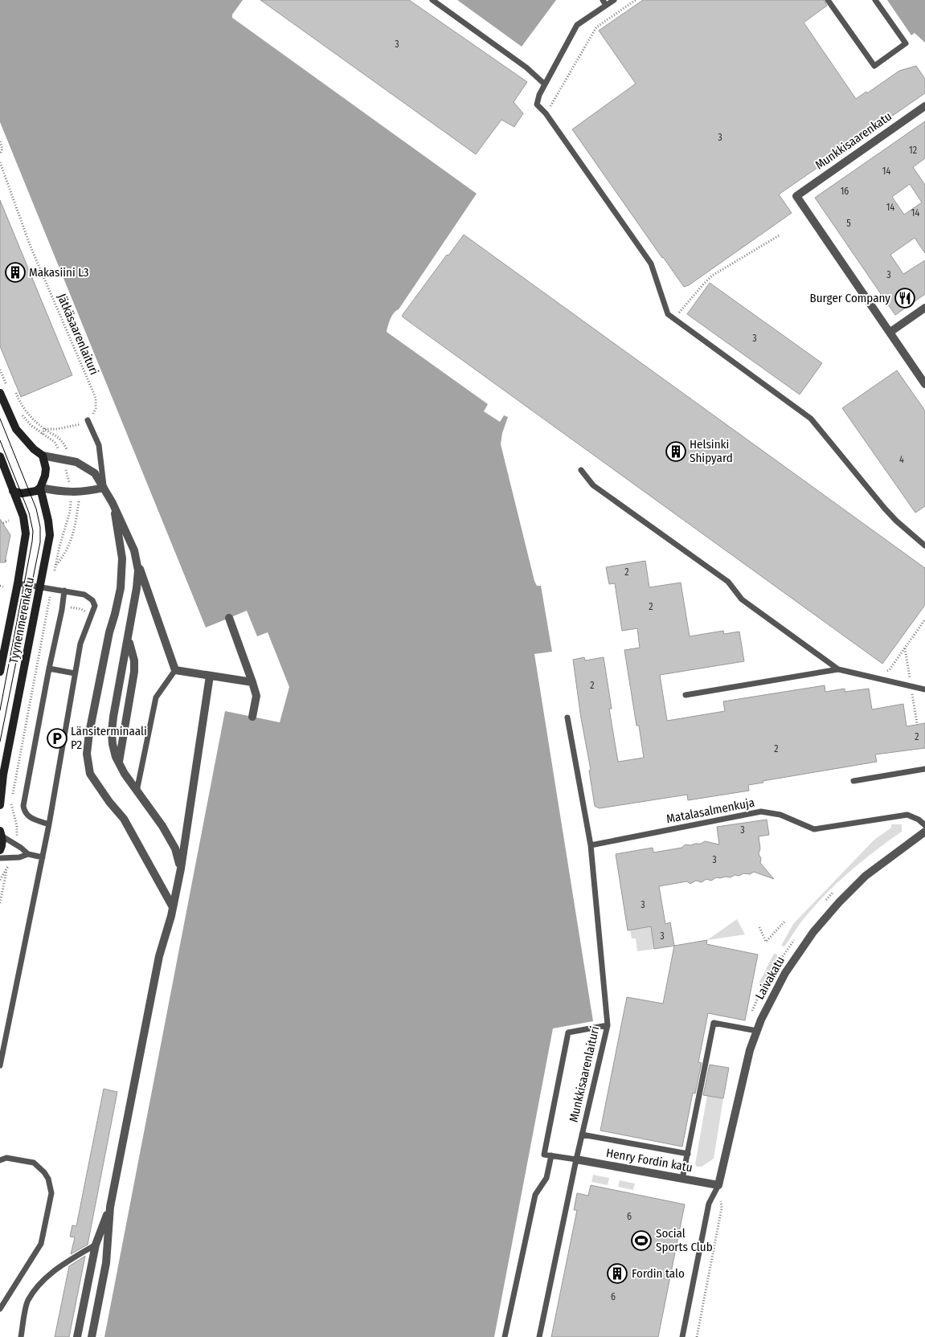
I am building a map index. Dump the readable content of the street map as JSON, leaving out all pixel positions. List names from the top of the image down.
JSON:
{
  "streets": {
    "main road": ["Tyynenmerenkatu"],
    "street": ["Munkkisaarenkatu", "Laivakatu", "Henry Fordin katu"],
    "lane": ["Matalasalmenkuja", "Munkkisaarenlaituri"],
    "path": ["Jätkäsaarenlaituri"]
  },
  "crossings": [
    ["Matalasalmenkuja", "Munkkisaarenlaituri"],
    ["Laivakatu", "Henry Fordin katu"],
    ["Munkkisaarenlaituri", "Henry Fordin katu"]
  ],
  "places": {
    "building": ["Makasiini L3", "Helsinki Shipyard", "Fordin talo"],
    "restaurant": ["Burger Company"],
    "parking": ["Länsiterminaali P2"],
    "sports": ["Social Sports Club"]
  },
  "house_numbers": [
    "3",
    "3",
    "12",
    "14",
    "16",
    "14",
    "14",
    "5",
    "3",
    "3",
    "4",
    "2",
    "2",
    "2",
    "2",
    "2",
    "3",
    "3",
    "3",
    "3",
    "6",
    "6"
  ]
}
